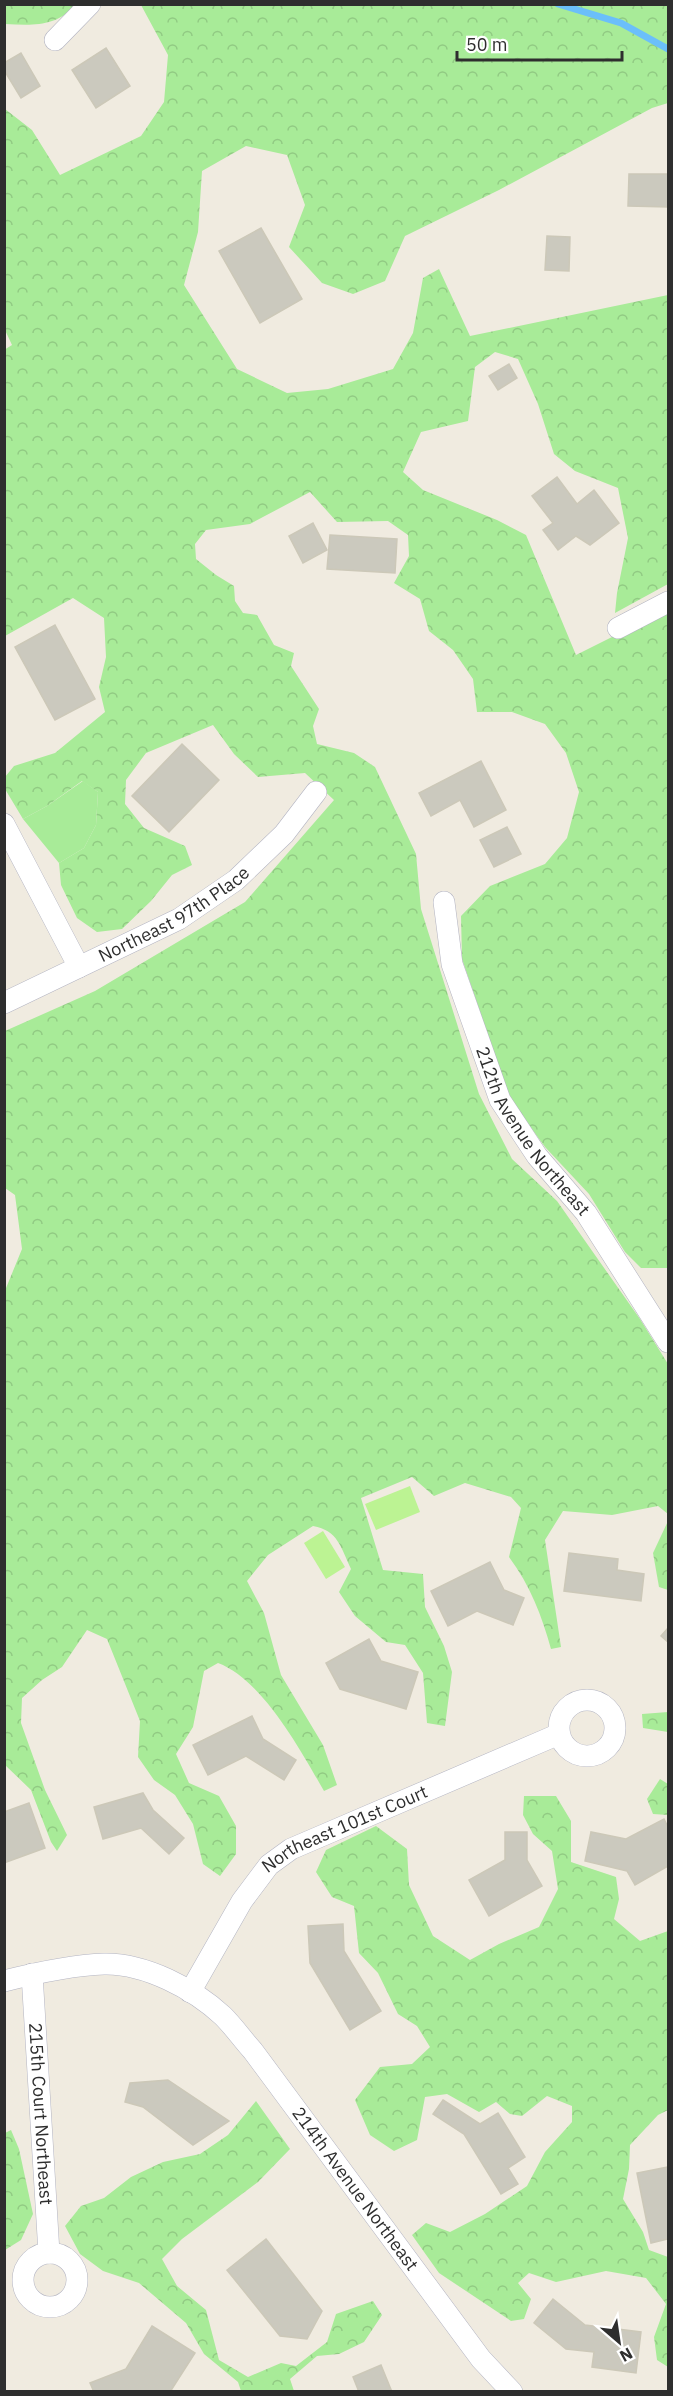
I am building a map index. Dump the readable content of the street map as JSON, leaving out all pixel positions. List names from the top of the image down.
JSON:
{
  "streets": {
    "street": [
      "Northeast 97th Place",
      "212th Avenue Northeast",
      "Northeast 101st Court",
      "215th Court Northeast",
      "214th Avenue Northeast"
    ]
  },
  "crossings": [
    ["Northeast 101st Court", "214th Avenue Northeast"],
    ["215th Court Northeast", "214th Avenue Northeast"]
  ],
  "scale_bar": "50 m",
  "north": "bottom right"
}
